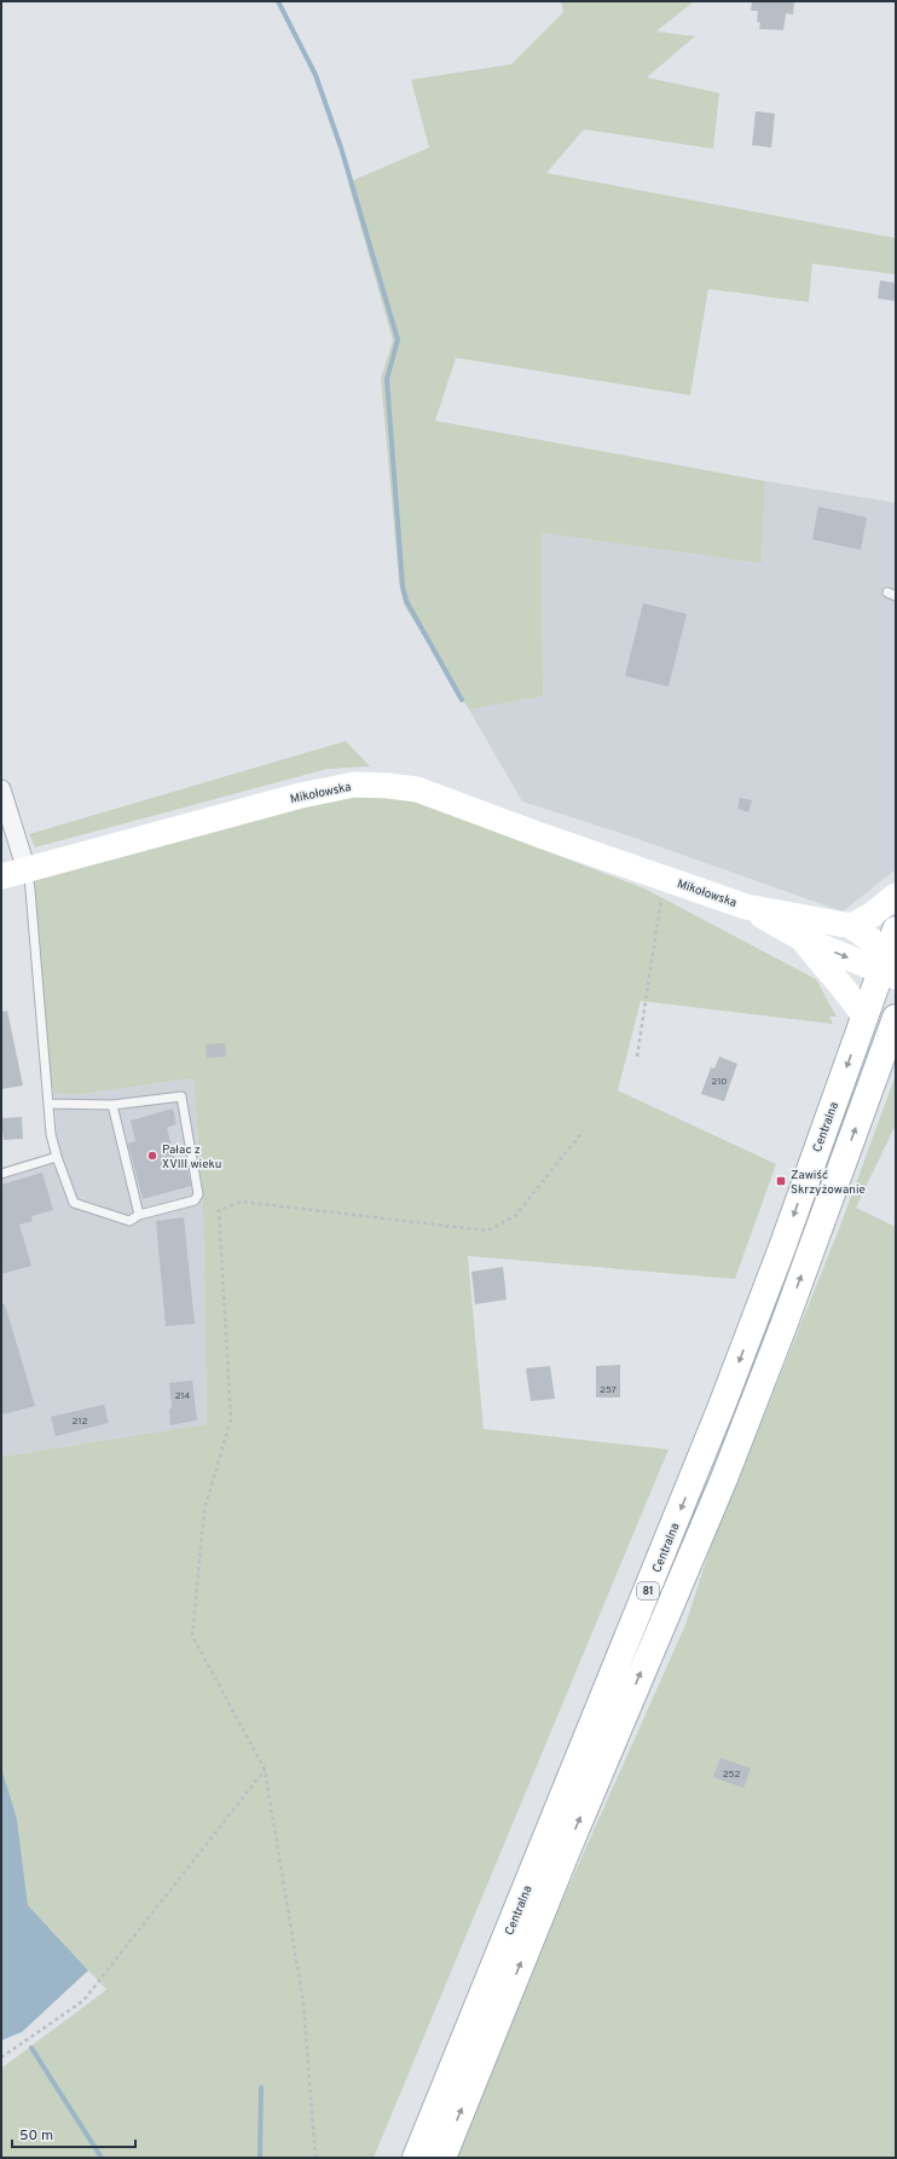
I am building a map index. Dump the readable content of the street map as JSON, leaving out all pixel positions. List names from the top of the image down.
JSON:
{
  "streets": {
    "main road": ["Mikołowska", "Centralna", "81"]
  },
  "crossings": [
    ["Mikołowska", "Centralna"]
  ],
  "places": {
    "other": ["Pałac z XVIII wieku"],
    "transit": ["Zawiść Skrzyżowanie"]
  },
  "house_numbers": [
    "210",
    "257",
    "214",
    "212",
    "252"
  ],
  "scale_bar": "50 m"
}
